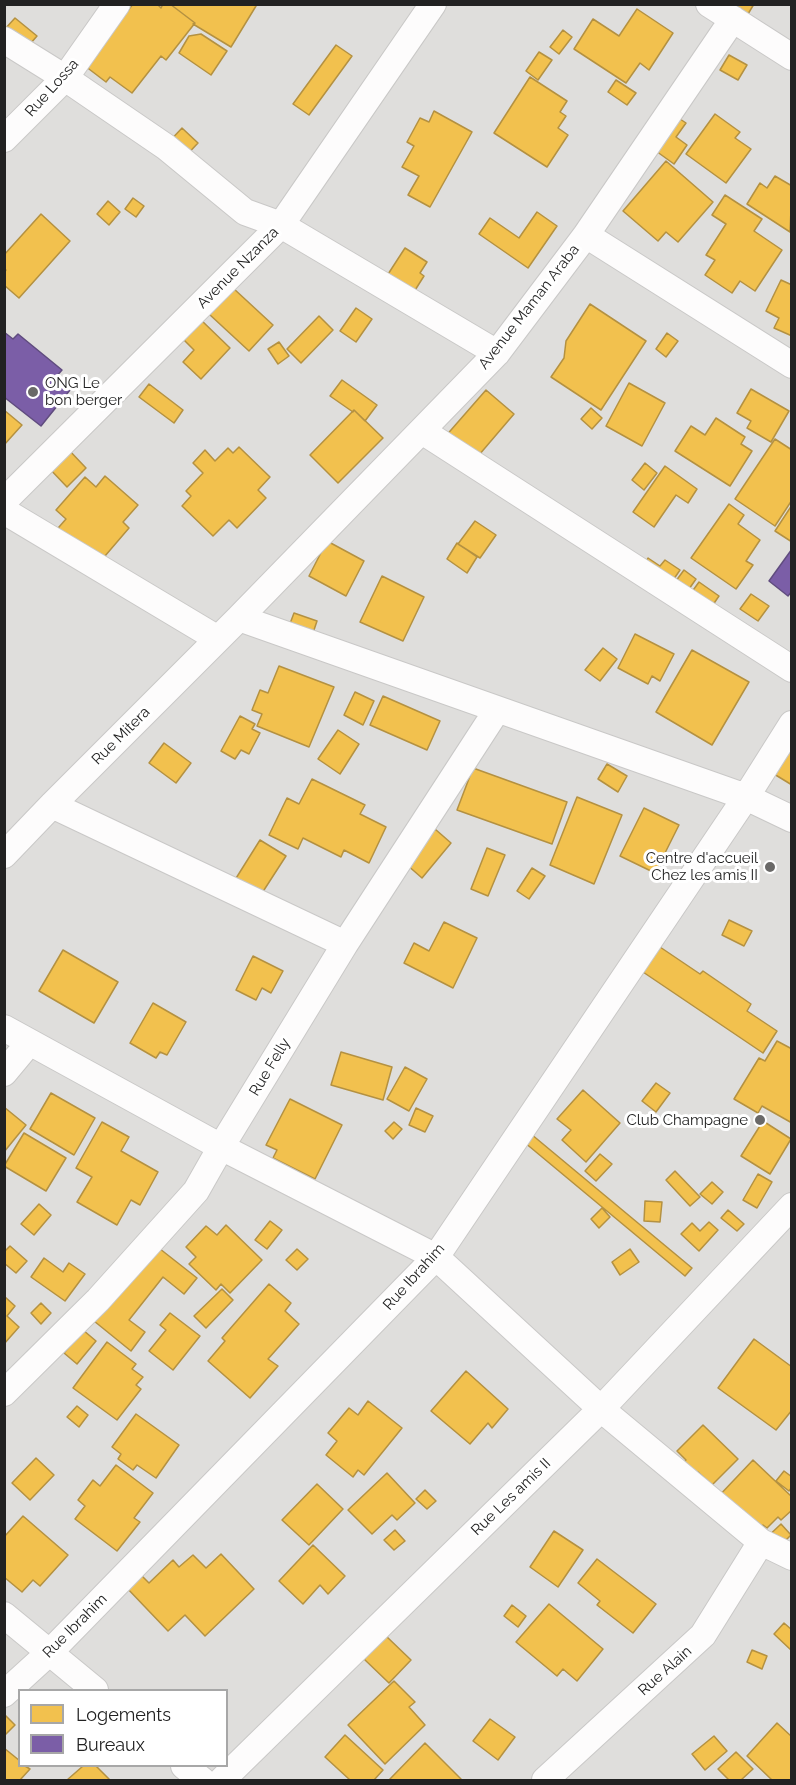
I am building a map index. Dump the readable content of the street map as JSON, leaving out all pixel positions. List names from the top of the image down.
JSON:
{
  "streets": {
    "street": [
      "Rue Lossa",
      "Avenue Nzanza",
      "Avenue Maman Araba",
      "Rue Mitera",
      "Rue Felly",
      "Rue Ibrahim",
      "Rue Les amis II",
      "Rue Alain"
    ]
  },
  "crossings": [
    ["Avenue Maman Araba", "Rue Mitera"]
  ],
  "places": ["ONG Le bon berger", "Centre d'accueil Chez les amis II", "Club Champagne"],
  "legend": ["Logements", "Bureaux"]
}
